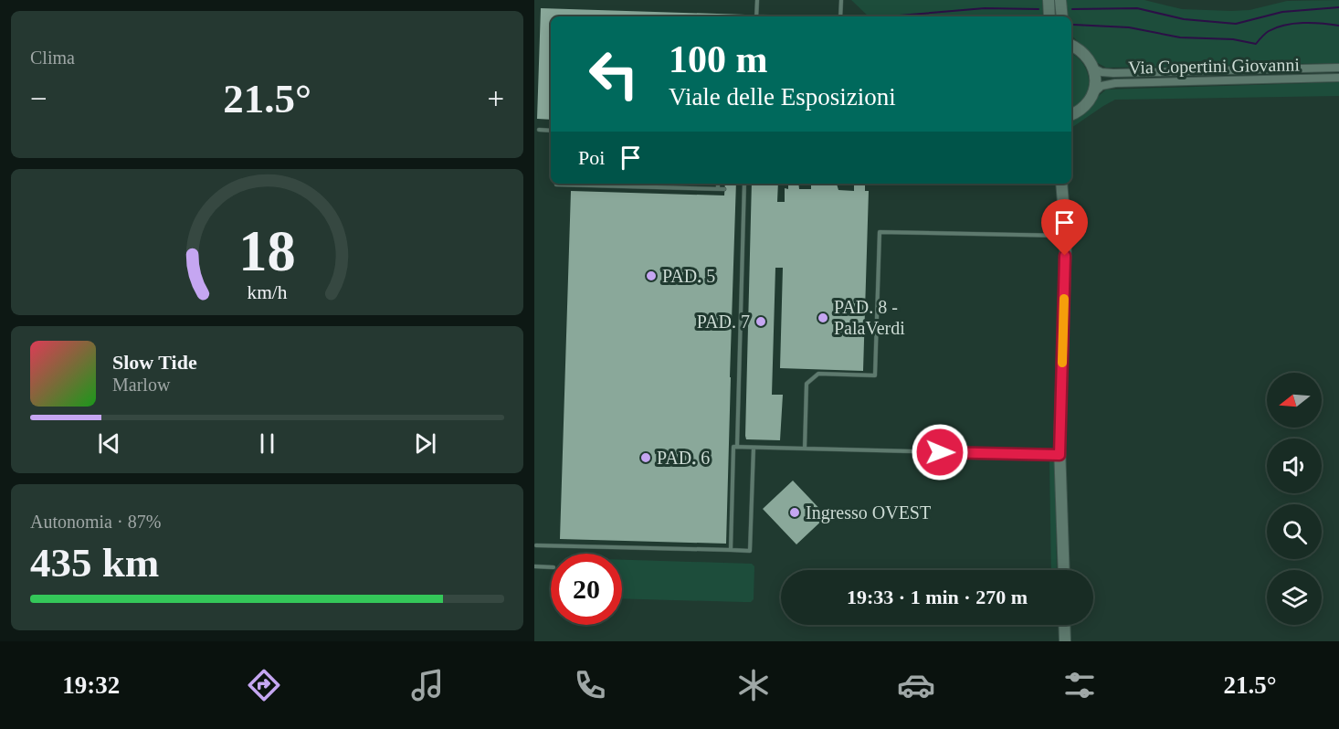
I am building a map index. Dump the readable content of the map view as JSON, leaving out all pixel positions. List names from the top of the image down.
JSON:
{
  "streets": {
    "street": ["Via Copertini Giovanni"]
  },
  "places": [
    "PAD. 5",
    "PAD. 8 - PalaVerdi",
    "PAD. 7",
    "PAD. 6",
    "Ingresso OVEST"
  ],
  "north": "left",
  "page": {
    "tile": [
      "Clima",
      ["Autonomia · 87%", "435 km"]
    ],
    "turn": ["100 m", "Viale delle Esposizioni"],
    "heat": ["−", "21.5°", "+"],
    "then": "Poi",
    "song": ["Slow Tide", "Marlow"],
    "limit": "20",
    "trip": "19:33 · 1 min · 270 m",
    "tabs": ["19:32", "21.5°"],
    "gauge": ["18", "km/h"]
  }
}
